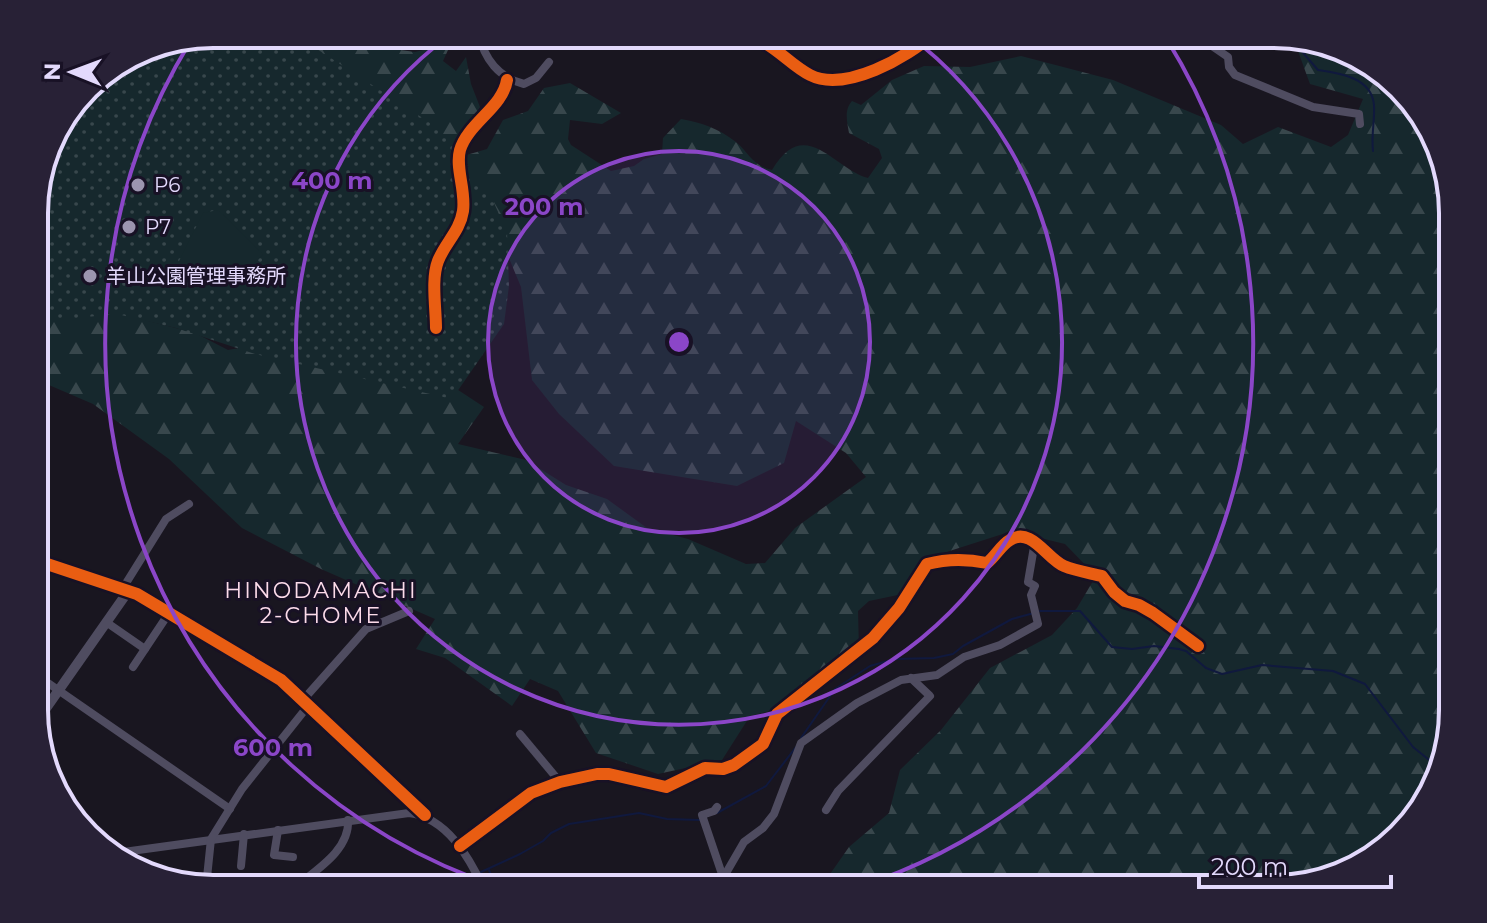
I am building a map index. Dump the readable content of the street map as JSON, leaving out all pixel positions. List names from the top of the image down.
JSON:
{
  "districts": ["HINODAMACHI 2-CHOME"],
  "places": ["P6", "P7", "羊山公園管理事務所"],
  "scale_bar": "200 m",
  "north": "left",
  "rings": ["400 m", "200 m", "600 m"]
}
